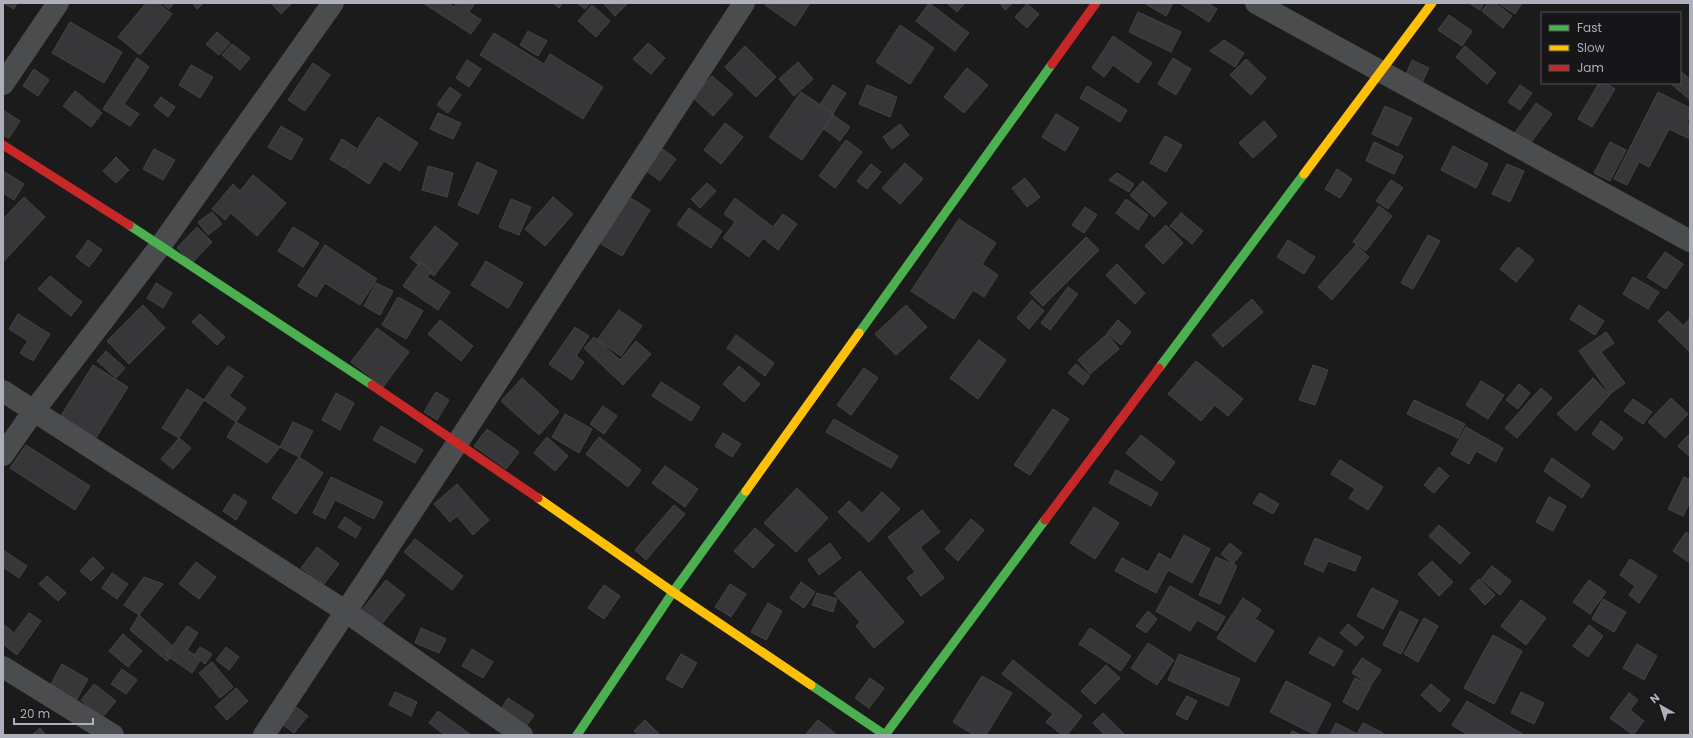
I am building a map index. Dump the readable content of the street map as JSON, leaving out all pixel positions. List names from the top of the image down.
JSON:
{
  "legend": ["Fast", "Slow", "Jam"],
  "scale_bar": "20 m",
  "north": "top left"
}
